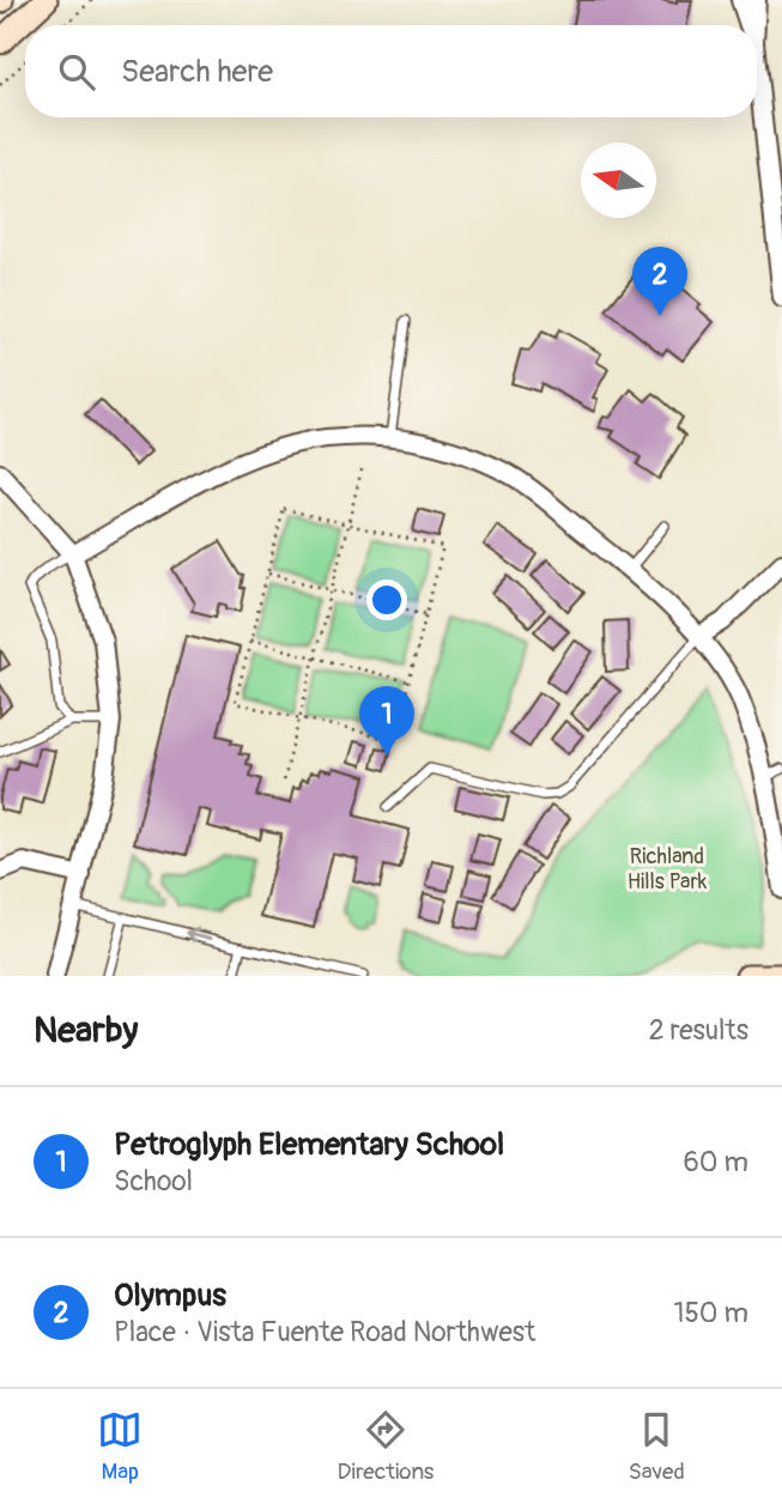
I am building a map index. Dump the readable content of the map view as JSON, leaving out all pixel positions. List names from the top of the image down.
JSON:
{
  "parks": ["Richland Hills Park"],
  "north": "left",
  "page": {
    "search": "Search here",
    "pins": ["2", "1"],
    "heading": ["Nearby", "2 results"],
    "list": [
      {
        "mark": "1",
        "name": "Petroglyph Elementary School",
        "note": "School",
        "value": "60 m"
      },
      {
        "mark": "2",
        "name": "Olympus",
        "note": "Place · Vista Fuente Road Northwest",
        "value": "150 m"
      }
    ],
    "nav": ["Map", "Directions", "Saved"]
  }
}
